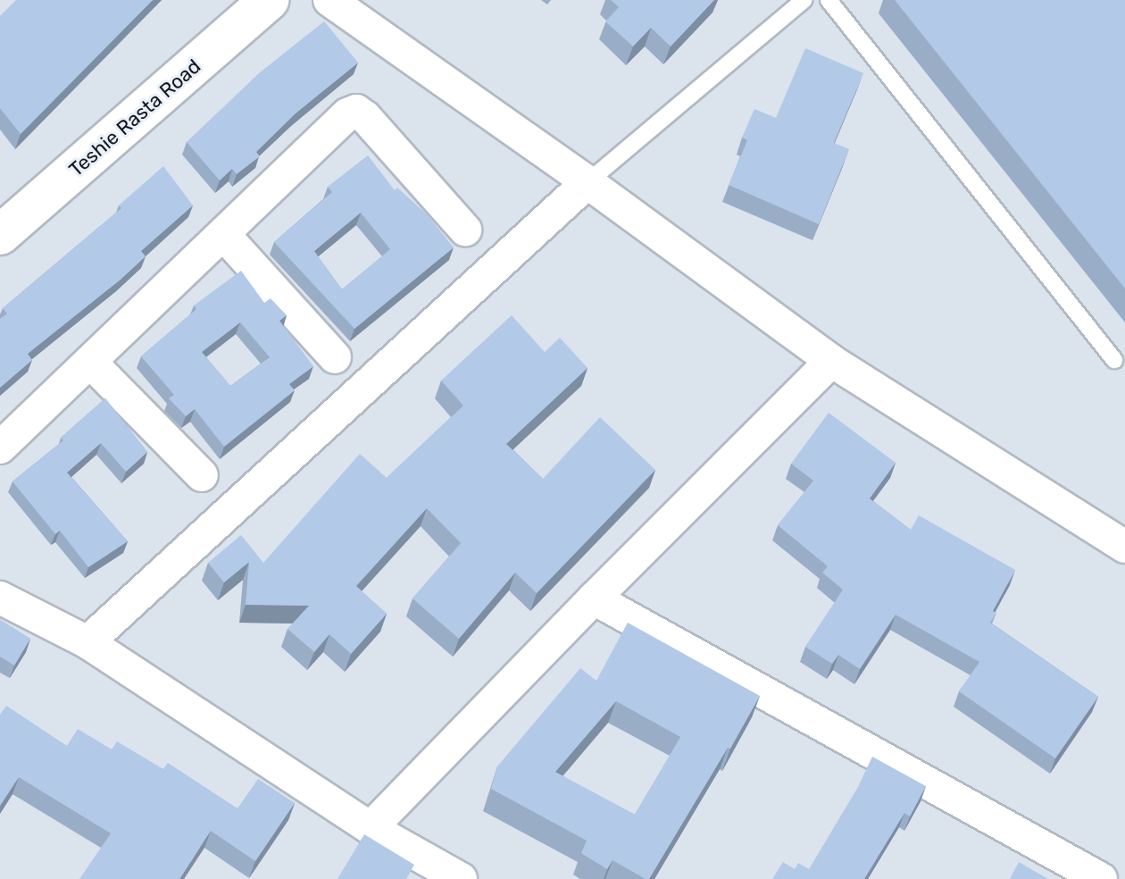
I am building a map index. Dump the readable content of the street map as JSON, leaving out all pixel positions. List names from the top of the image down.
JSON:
{
  "streets": {
    "main road": ["Teshie Rasta Road"]
  }
}
